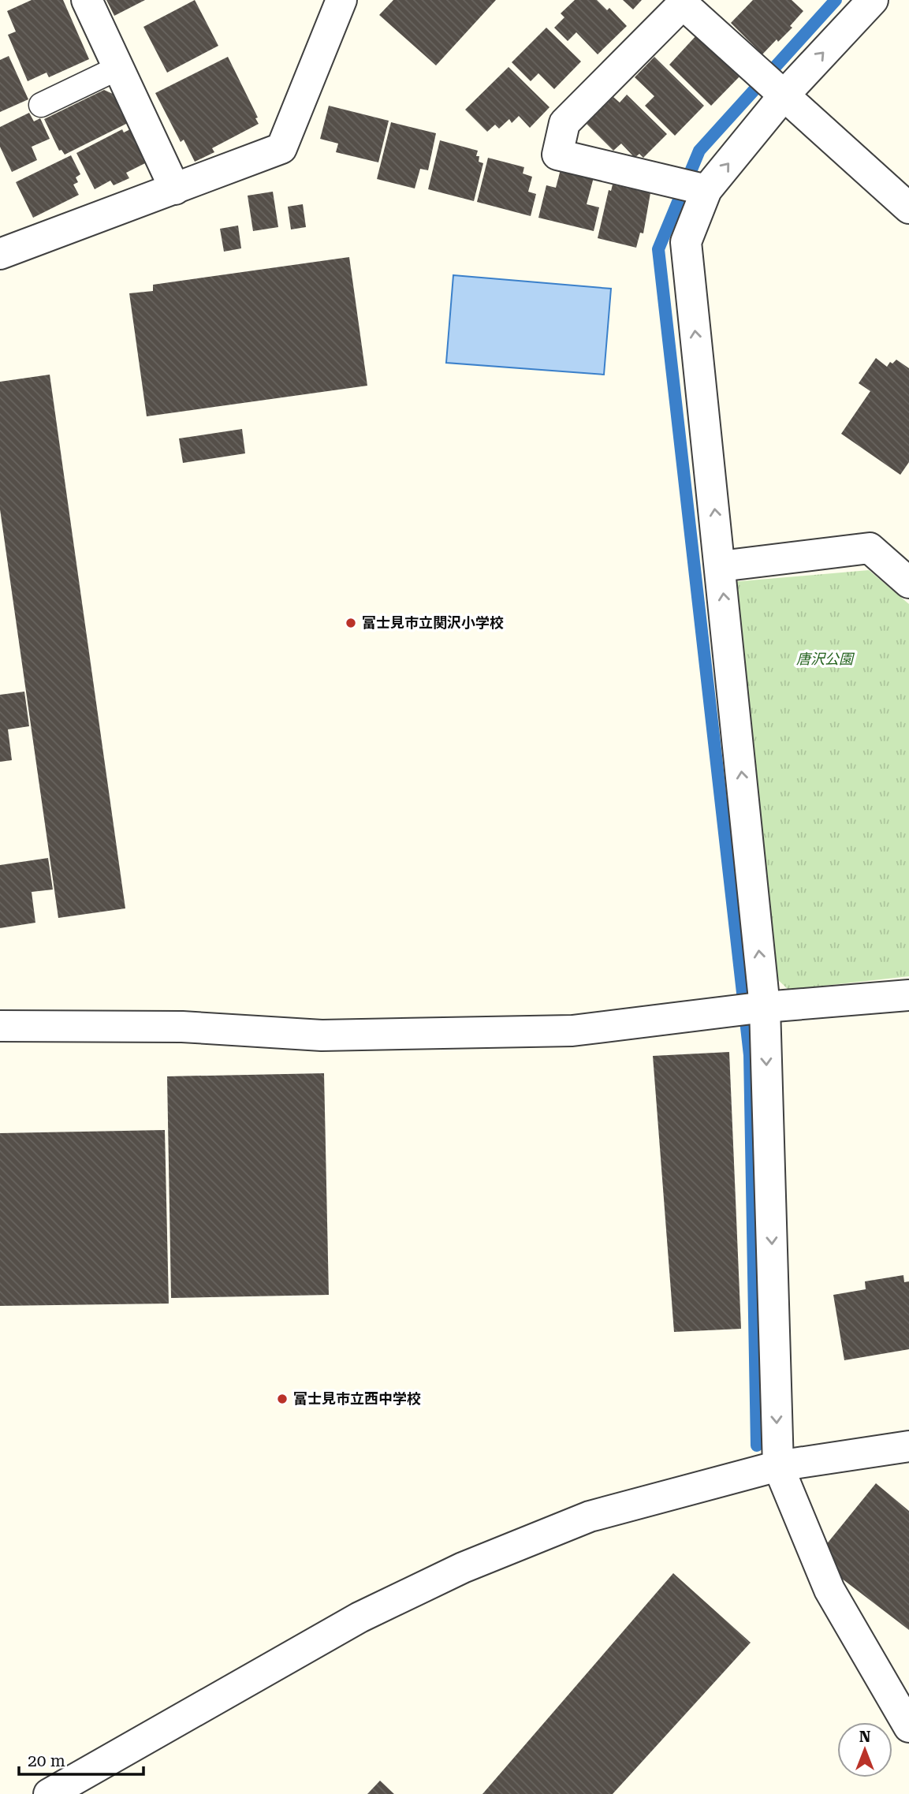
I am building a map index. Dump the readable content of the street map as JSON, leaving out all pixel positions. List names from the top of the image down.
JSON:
{
  "parks": ["唐沢公園"],
  "places": ["富士見市立関沢小学校", "富士見市立西中学校"],
  "scale_bar": "20 m",
  "north": "top"
}
